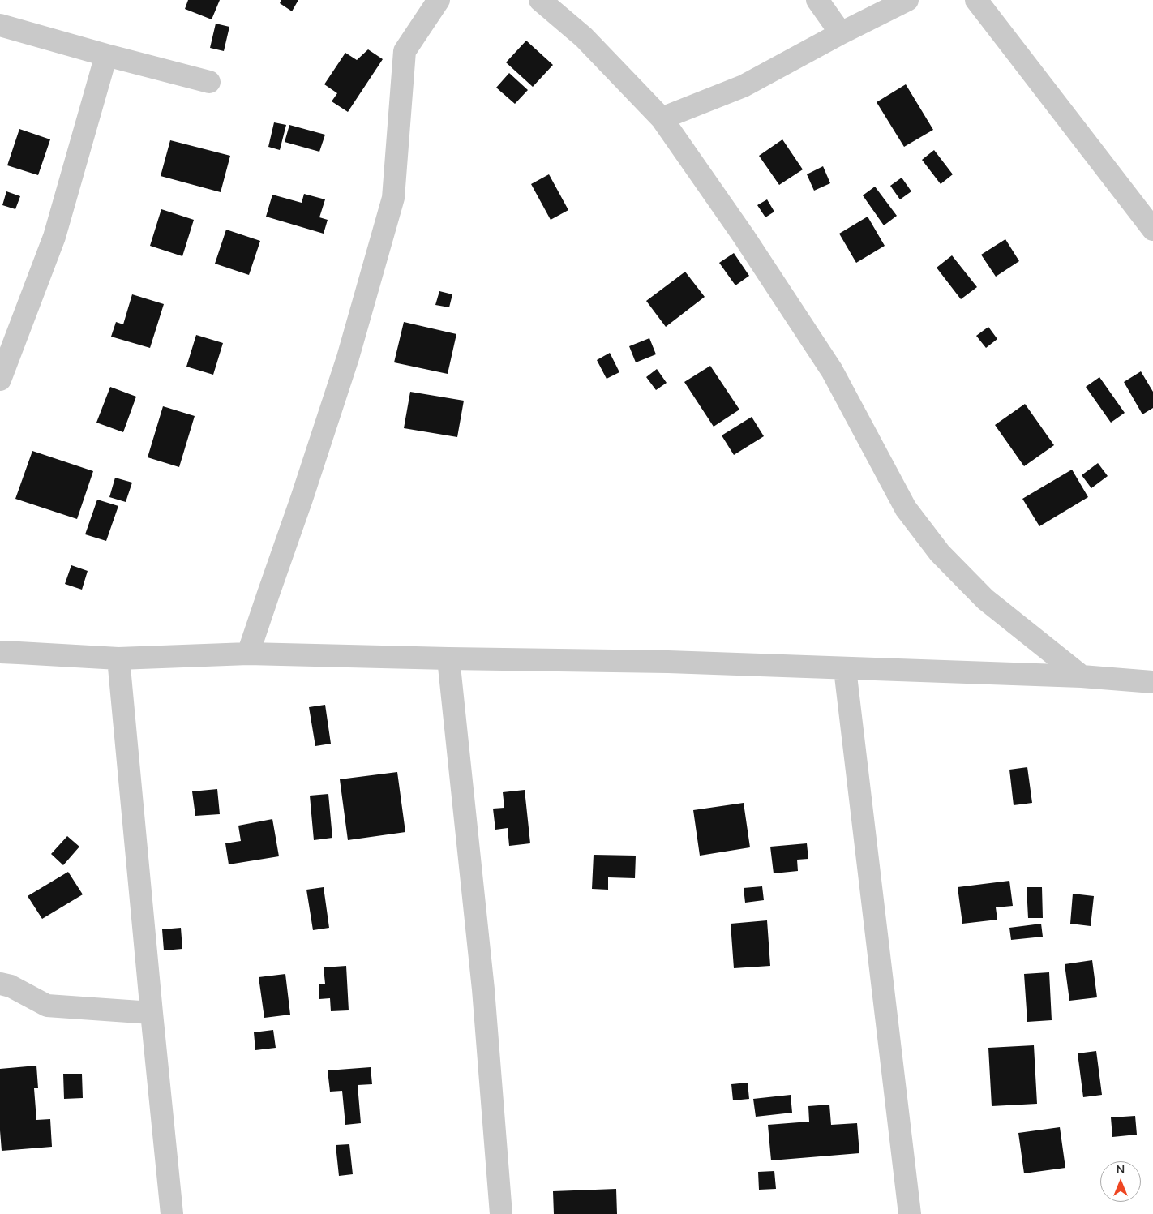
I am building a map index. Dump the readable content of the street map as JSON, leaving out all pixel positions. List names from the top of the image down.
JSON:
{
  "north": "top"
}
